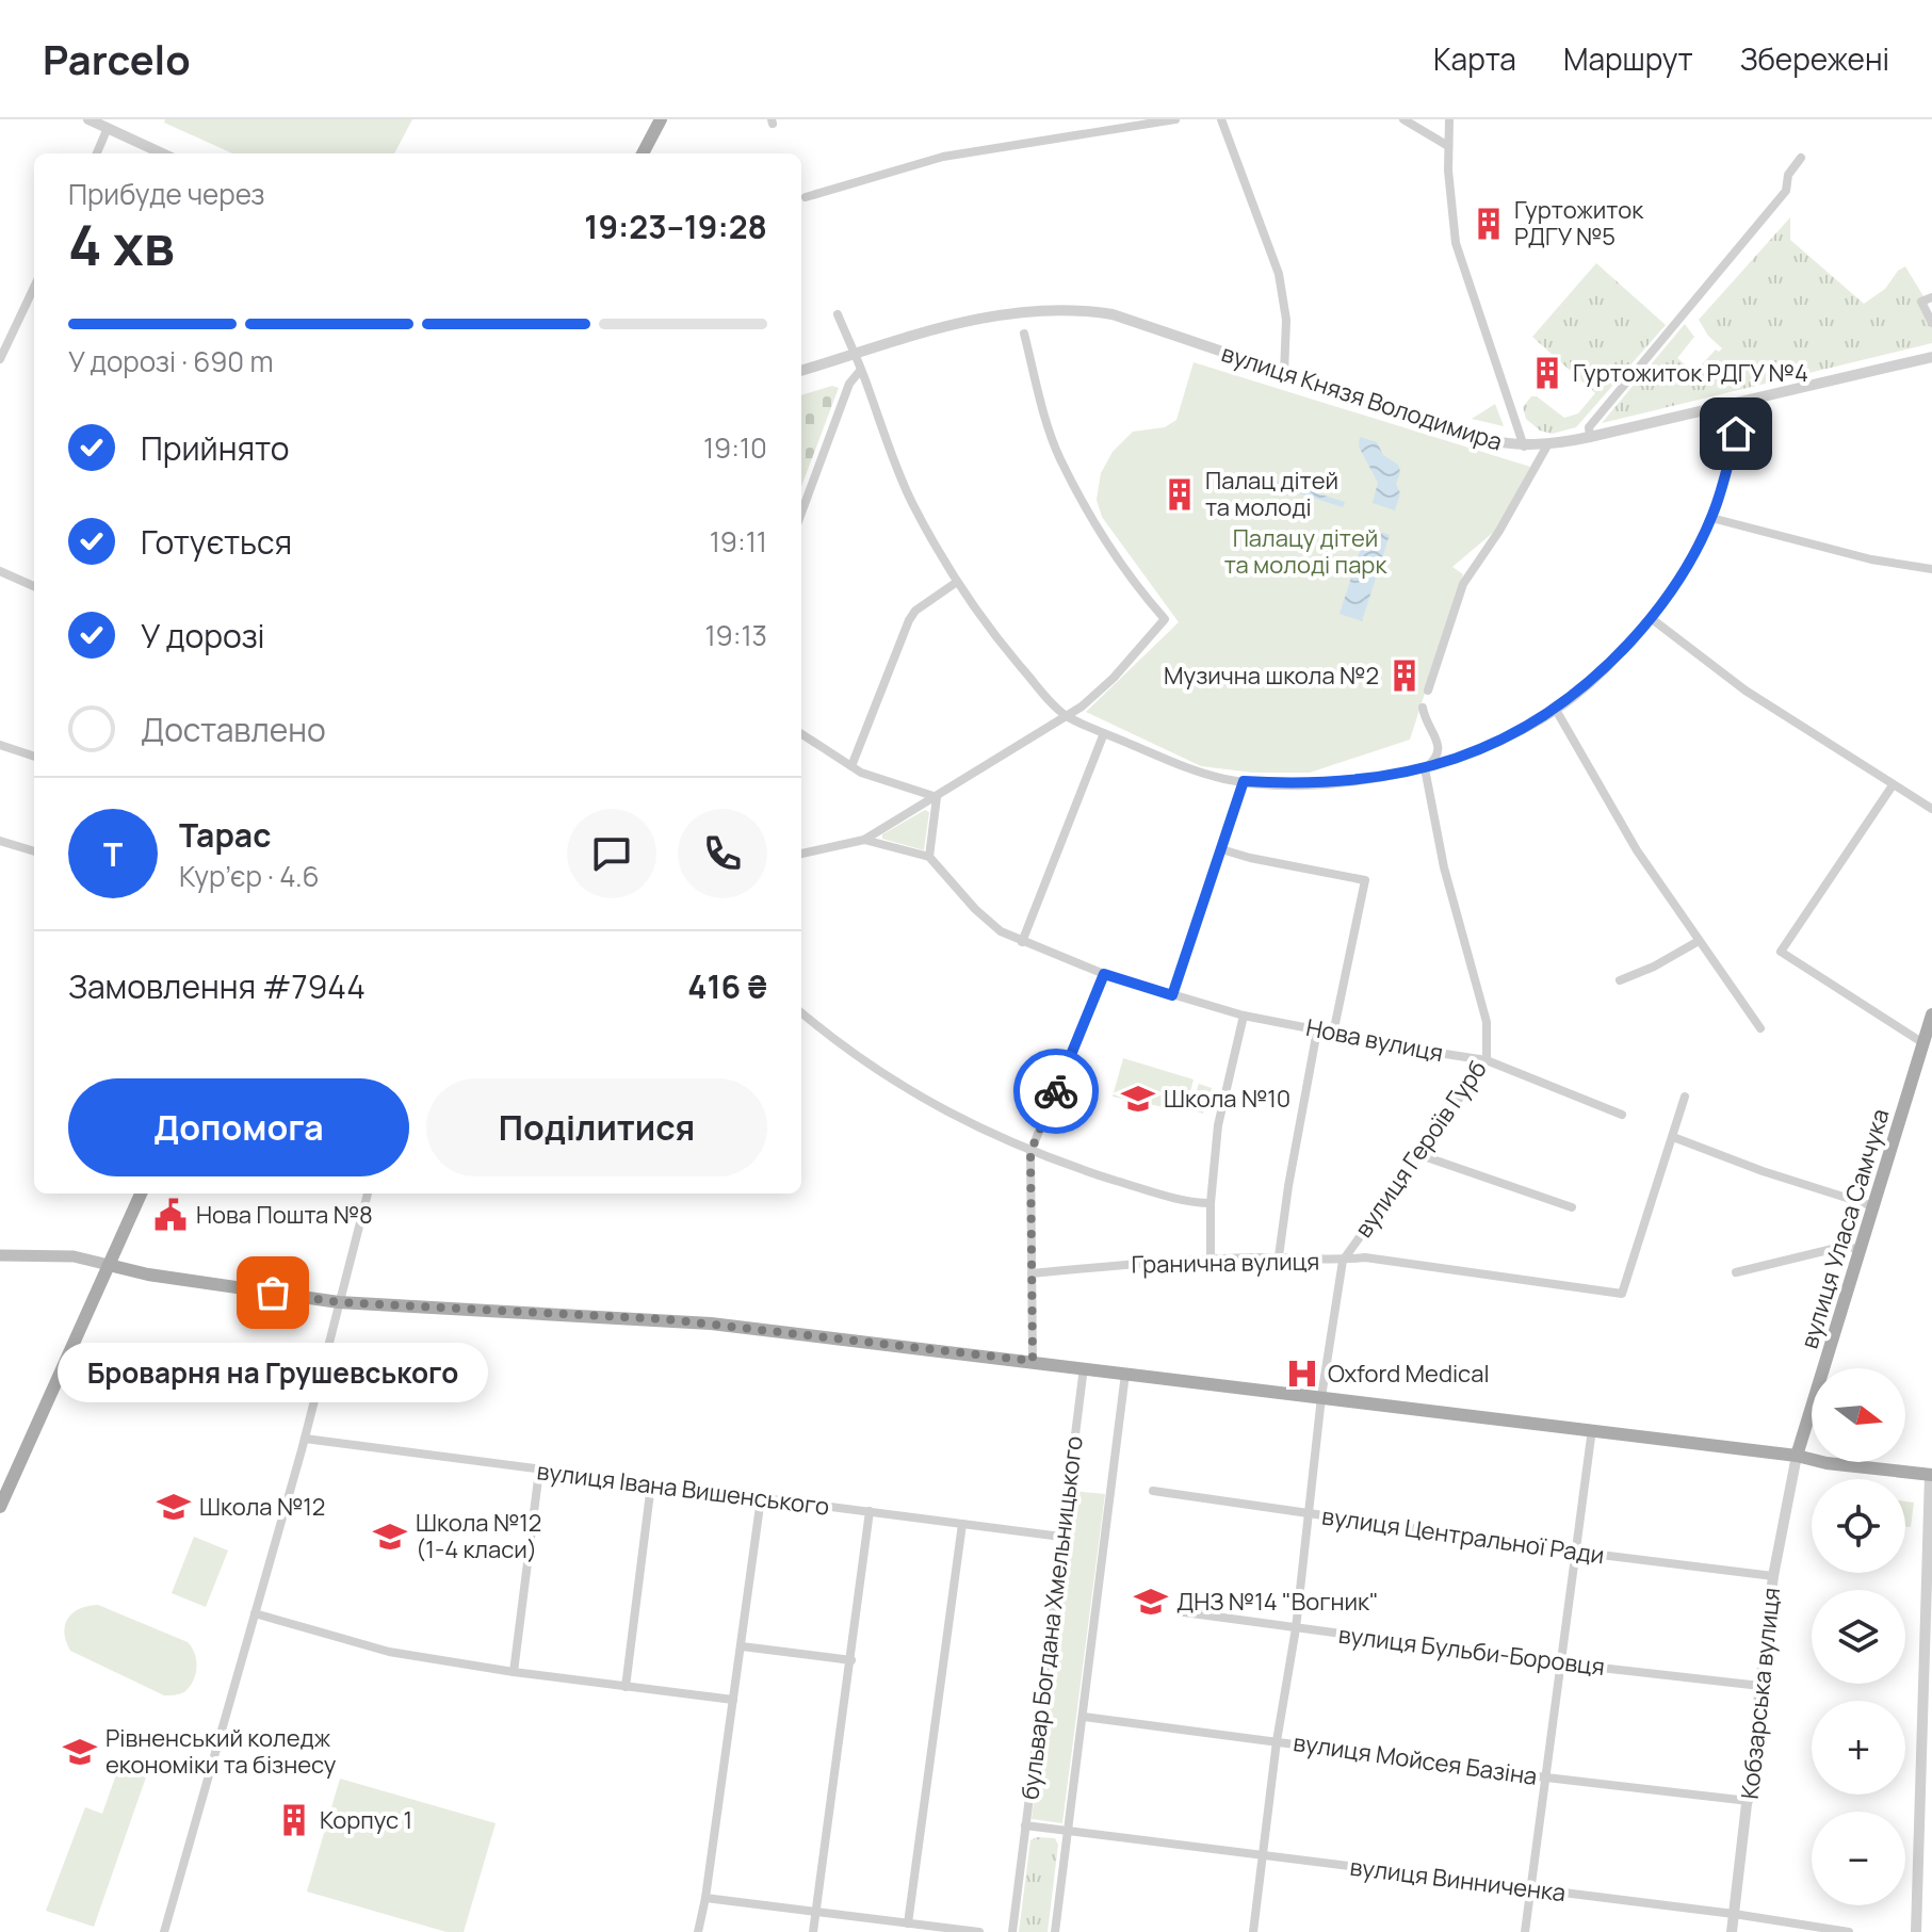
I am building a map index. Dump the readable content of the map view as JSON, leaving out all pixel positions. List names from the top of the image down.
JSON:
{
  "streets": {
    "main road": ["вулиця Уласа Самчука"],
    "street": [
      "вулиця Князя Володимира",
      "Нова вулиця",
      "вулиця Героїв Гурб",
      "Гранична вулиця",
      "вулиця Івана Вишенського",
      "вулиця Центральної Ради",
      "бульвар Богдана Хмельницького",
      "вулиця Бульби-Боровця",
      "Кобзарська вулиця",
      "вулиця Мойсея Базіна",
      "вулиця Винниченка"
    ]
  },
  "crossings": [
    ["Нова вулиця", "вулиця Героїв Гурб"],
    ["вулиця Героїв Гурб", "Гранична вулиця"],
    ["вулиця Героїв Гурб", "вулиця Центральної Ради"],
    ["вулиця Героїв Гурб", "вулиця Бульби-Боровця"],
    ["вулиця Героїв Гурб", "вулиця Мойсея Базіна"],
    ["вулиця Героїв Гурб", "вулиця Винниченка"],
    ["вулиця Уласа Самчука", "Кобзарська вулиця"],
    ["вулиця Івана Вишенського", "бульвар Богдана Хмельницького"],
    ["вулиця Центральної Ради", "Кобзарська вулиця"],
    ["бульвар Богдана Хмельницького", "вулиця Мойсея Базіна"],
    ["бульвар Богдана Хмельницького", "вулиця Винниченка"],
    ["вулиця Бульби-Боровця", "Кобзарська вулиця"],
    ["Кобзарська вулиця", "вулиця Мойсея Базіна"],
    ["Кобзарська вулиця", "вулиця Винниченка"]
  ],
  "parks": ["Палацу дітей та молоді парк"],
  "places": {
    "building": [
      "Гуртожиток РДГУ №5",
      "Гуртожиток РДГУ №4",
      "Палац дітей та молоді",
      "Музична школа №2",
      "Корпус 1"
    ],
    "school or university": [
      "Школа №10",
      "Школа №12",
      "Школа №12 (1-4 класи)",
      "ДНЗ №14 \"Вогник\"",
      "Рівненський коледж економіки та бізнесу"
    ],
    "public building": ["Нова Пошта №8"],
    "other": ["Броварня на Грушевського"],
    "hospital": ["Oxford Medical"]
  },
  "north": "right",
  "page": {
    "header": "Parcelo",
    "nav": ["Карта", "Маршрут", "Збережені"],
    "heading": ["4 хв", "Прибуде через", "19:23–19:28"],
    "panel": [
      "Тарас",
      "Кур’єр · 4.6",
      "Замовлення #7944",
      "416 ₴"
    ],
    "bar": "У дорозі · 690 m",
    "list": [
      ["Прийнято", "19:10"],
      ["Готується", "19:11"],
      ["У дорозі", "19:13"],
      "Доставлено"
    ],
    "round": "Т",
    "buttons": ["Допомога", "Поділитися"],
    "bubble": "Броварня на Грушевського",
    "map_buttons": ["+", "−"]
  }
}
